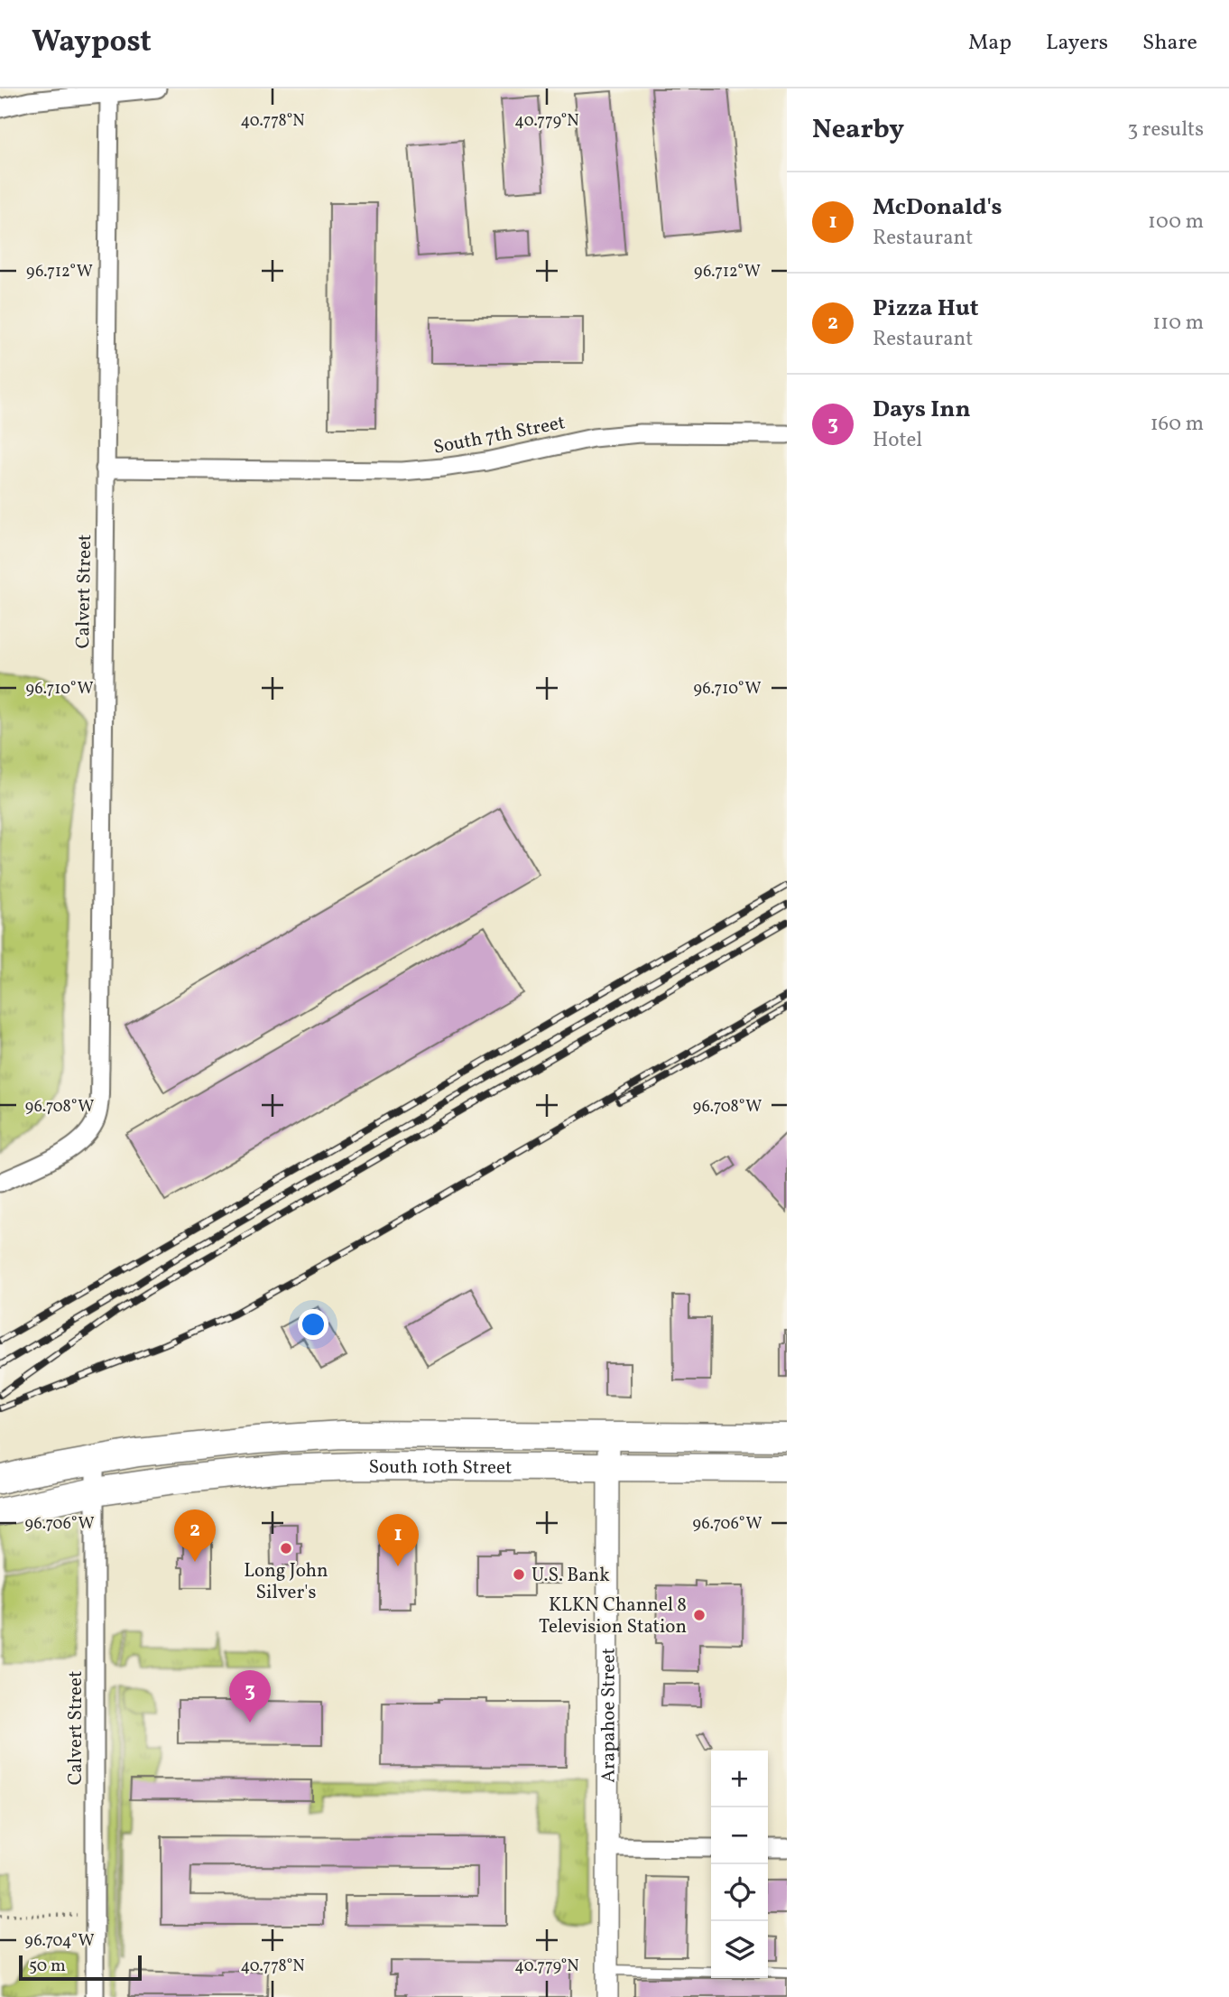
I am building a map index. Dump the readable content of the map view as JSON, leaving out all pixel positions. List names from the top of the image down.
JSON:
{
  "streets": {
    "main road": ["South 10th Street"],
    "street": ["South 7th Street", "Calvert Street", "Arapahoe Street"]
  },
  "crossings": [
    ["South 7th Street", "Calvert Street"],
    ["Calvert Street", "South 10th Street"],
    ["South 10th Street", "Arapahoe Street"]
  ],
  "places": ["Long John Silver's", "U.S. Bank", "KLKN Channel 8 Television Station"],
  "scale_bar": "50 m",
  "page": {
    "header": "Waypost",
    "nav": ["Map", "Layers", "Share"],
    "heading": ["Nearby", "3 results"],
    "list": [
      {
        "mark": "1",
        "name": "McDonald's",
        "note": "Restaurant",
        "value": "100 m"
      },
      {
        "mark": "2",
        "name": "Pizza Hut",
        "note": "Restaurant",
        "value": "110 m"
      },
      {
        "mark": "3",
        "name": "Days Inn",
        "note": "Hotel",
        "value": "160 m"
      }
    ],
    "pins": ["2", "1", "3"],
    "map_buttons": ["+", "−"],
    "scale": "50 m"
  },
  "coordinates": [
    "40.778°N",
    "40.779°N",
    "96.712°W",
    "96.710°W",
    "96.708°W",
    "96.706°W",
    "96.704°W"
  ]
}
